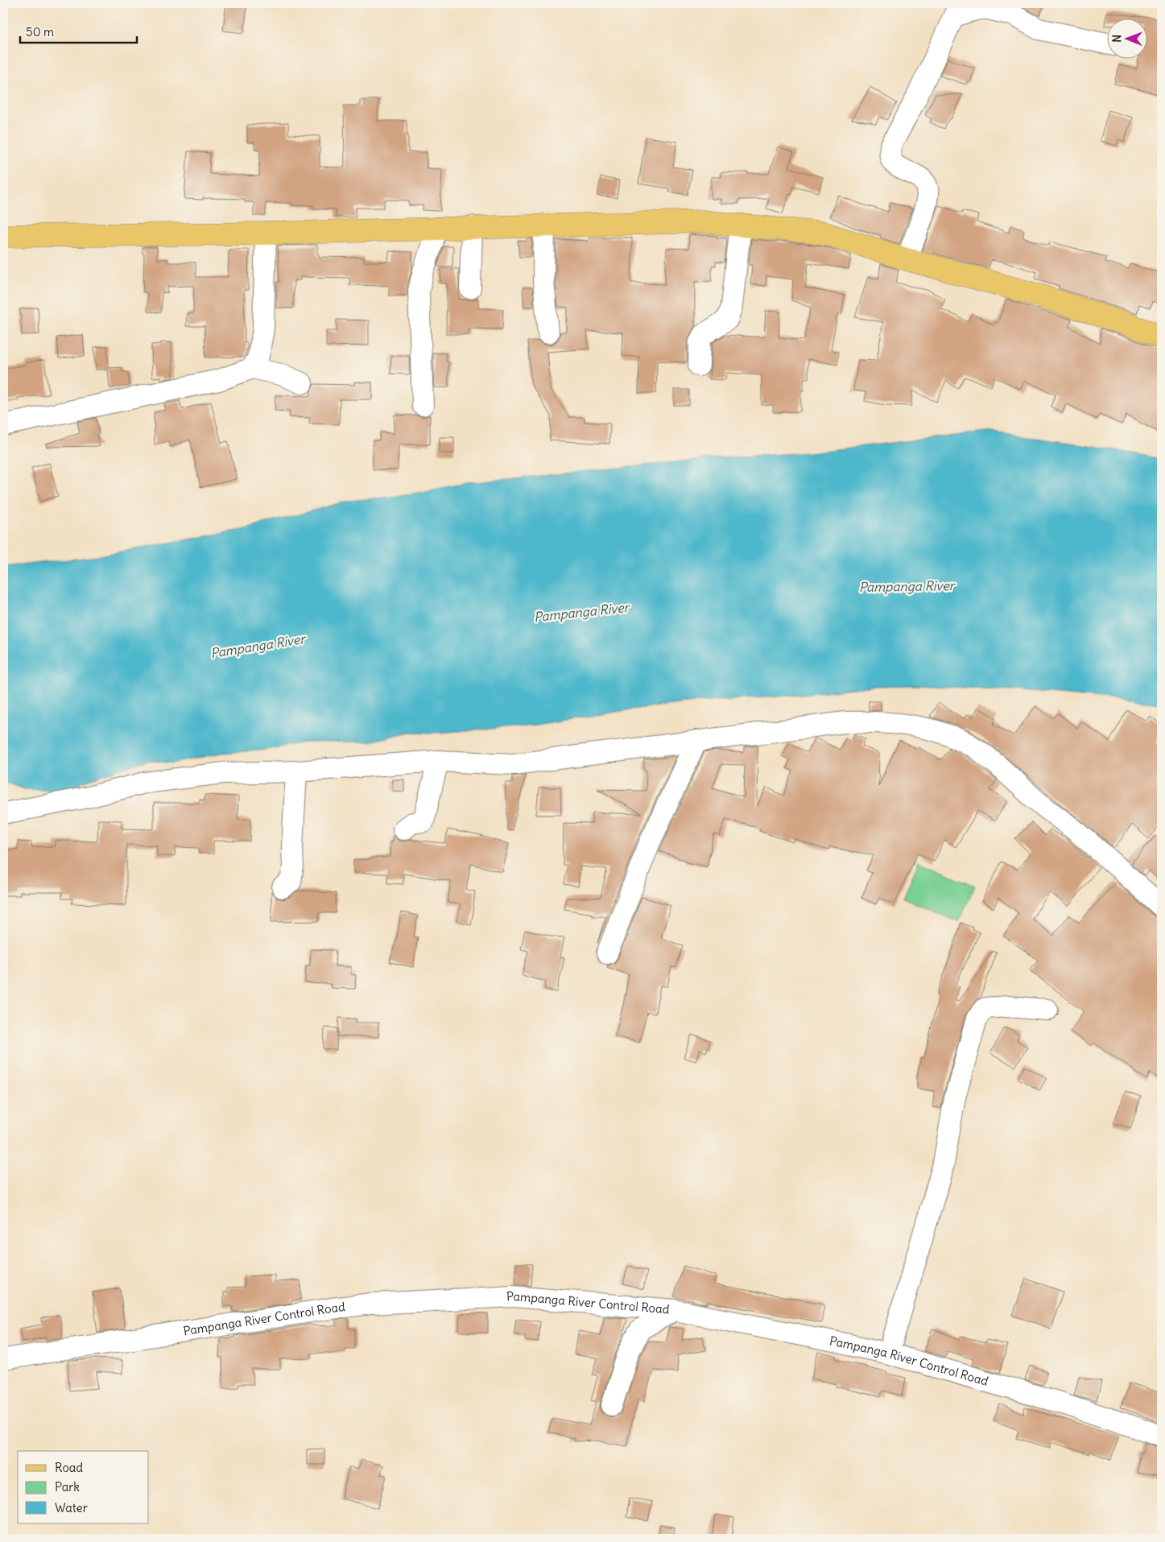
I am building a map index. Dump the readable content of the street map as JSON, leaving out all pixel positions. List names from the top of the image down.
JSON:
{
  "streets": {
    "street": ["Pampanga River Control Road"]
  },
  "water": ["Pampanga River"],
  "legend": ["Road", "Park", "Water"],
  "scale_bar": "50 m",
  "north": "left"
}
